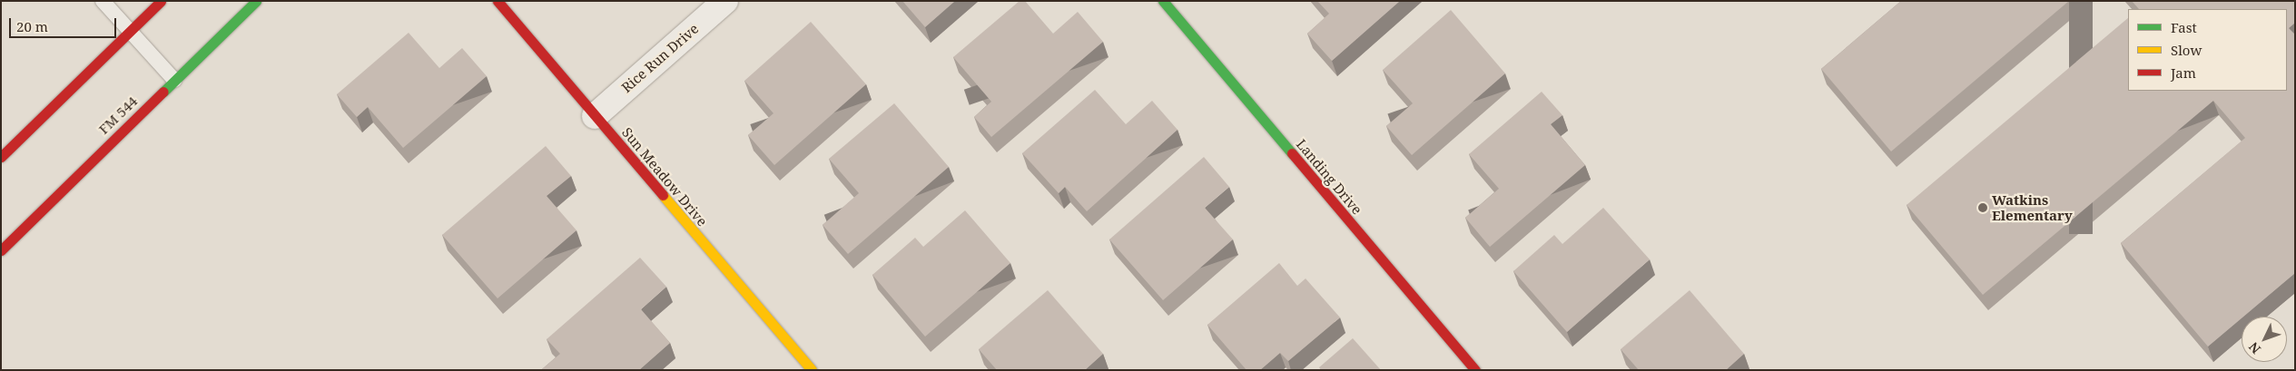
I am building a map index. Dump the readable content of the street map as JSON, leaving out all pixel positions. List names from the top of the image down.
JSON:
{
  "streets": {
    "street": [
      "Rice Run Drive",
      "FM 544",
      "Sun Meadow Drive",
      "Landing Drive"
    ]
  },
  "crossings": [
    ["Rice Run Drive", "Sun Meadow Drive"]
  ],
  "places": ["Watkins Elementary"],
  "legend": ["Fast", "Slow", "Jam"],
  "scale_bar": "20 m",
  "north": "bottom left"
}
